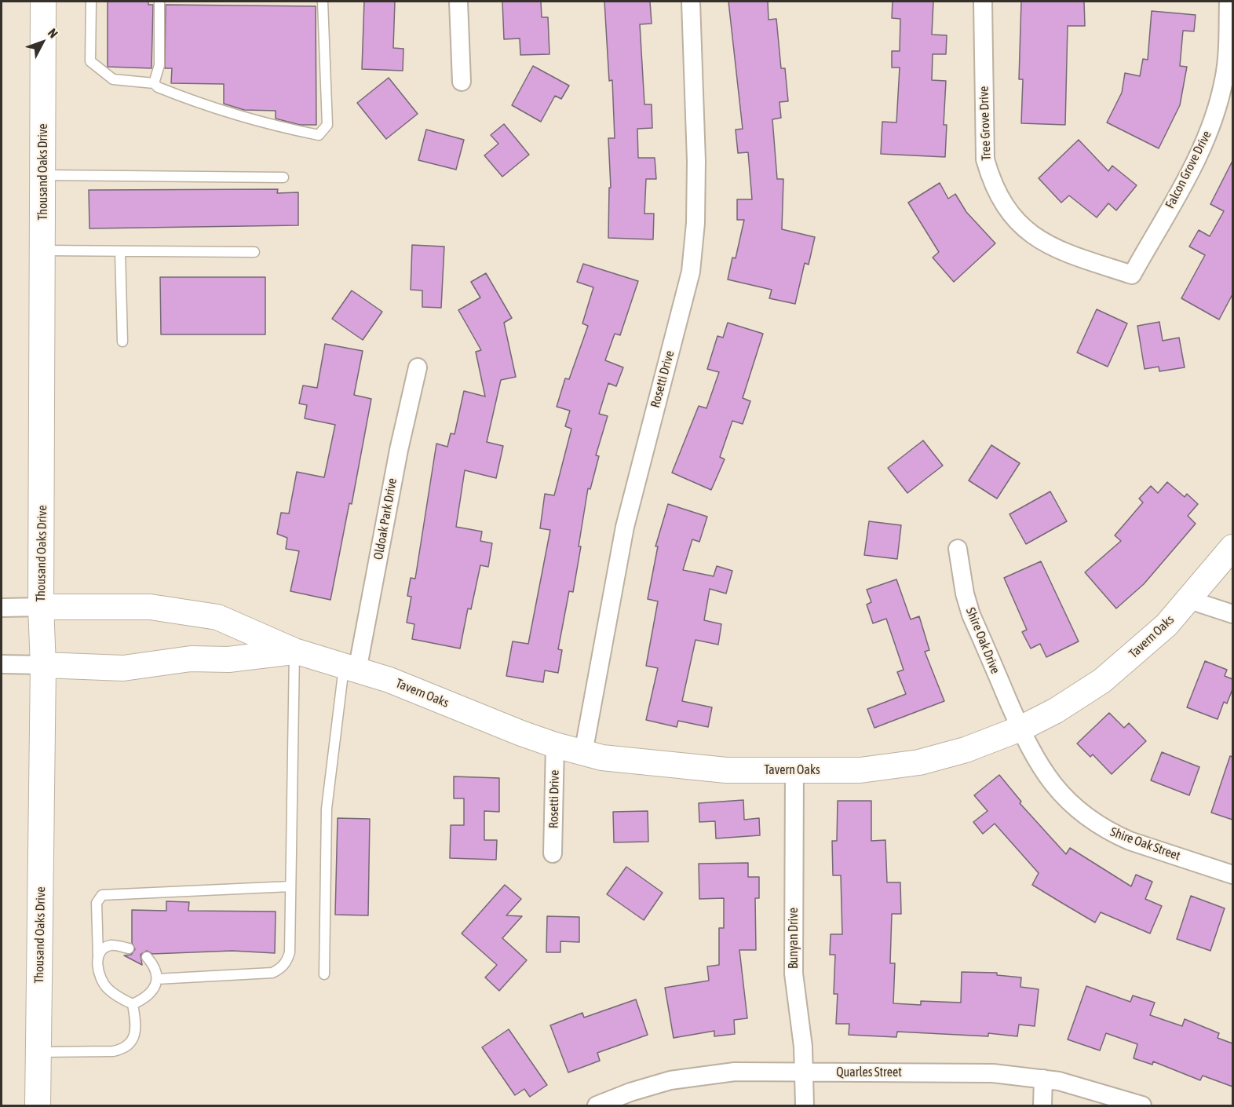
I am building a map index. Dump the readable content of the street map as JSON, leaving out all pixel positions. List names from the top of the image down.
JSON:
{
  "streets": {
    "street": [
      "Tree Grove Drive",
      "Falcon Grove Drive",
      "Thousand Oaks Drive",
      "Rosetti Drive",
      "Oldoak Park Drive",
      "Tavern Oaks",
      "Shire Oak Drive",
      "Shire Oak Street",
      "Bunyan Drive",
      "Quarles Street"
    ]
  },
  "crossings": [
    ["Tree Grove Drive", "Falcon Grove Drive"],
    ["Thousand Oaks Drive", "Tavern Oaks"],
    ["Rosetti Drive", "Tavern Oaks"],
    ["Oldoak Park Drive", "Tavern Oaks"],
    ["Tavern Oaks", "Shire Oak Drive"],
    ["Tavern Oaks", "Shire Oak Street"],
    ["Tavern Oaks", "Bunyan Drive"],
    ["Shire Oak Drive", "Shire Oak Street"],
    ["Bunyan Drive", "Quarles Street"]
  ],
  "north": "top right"
}
